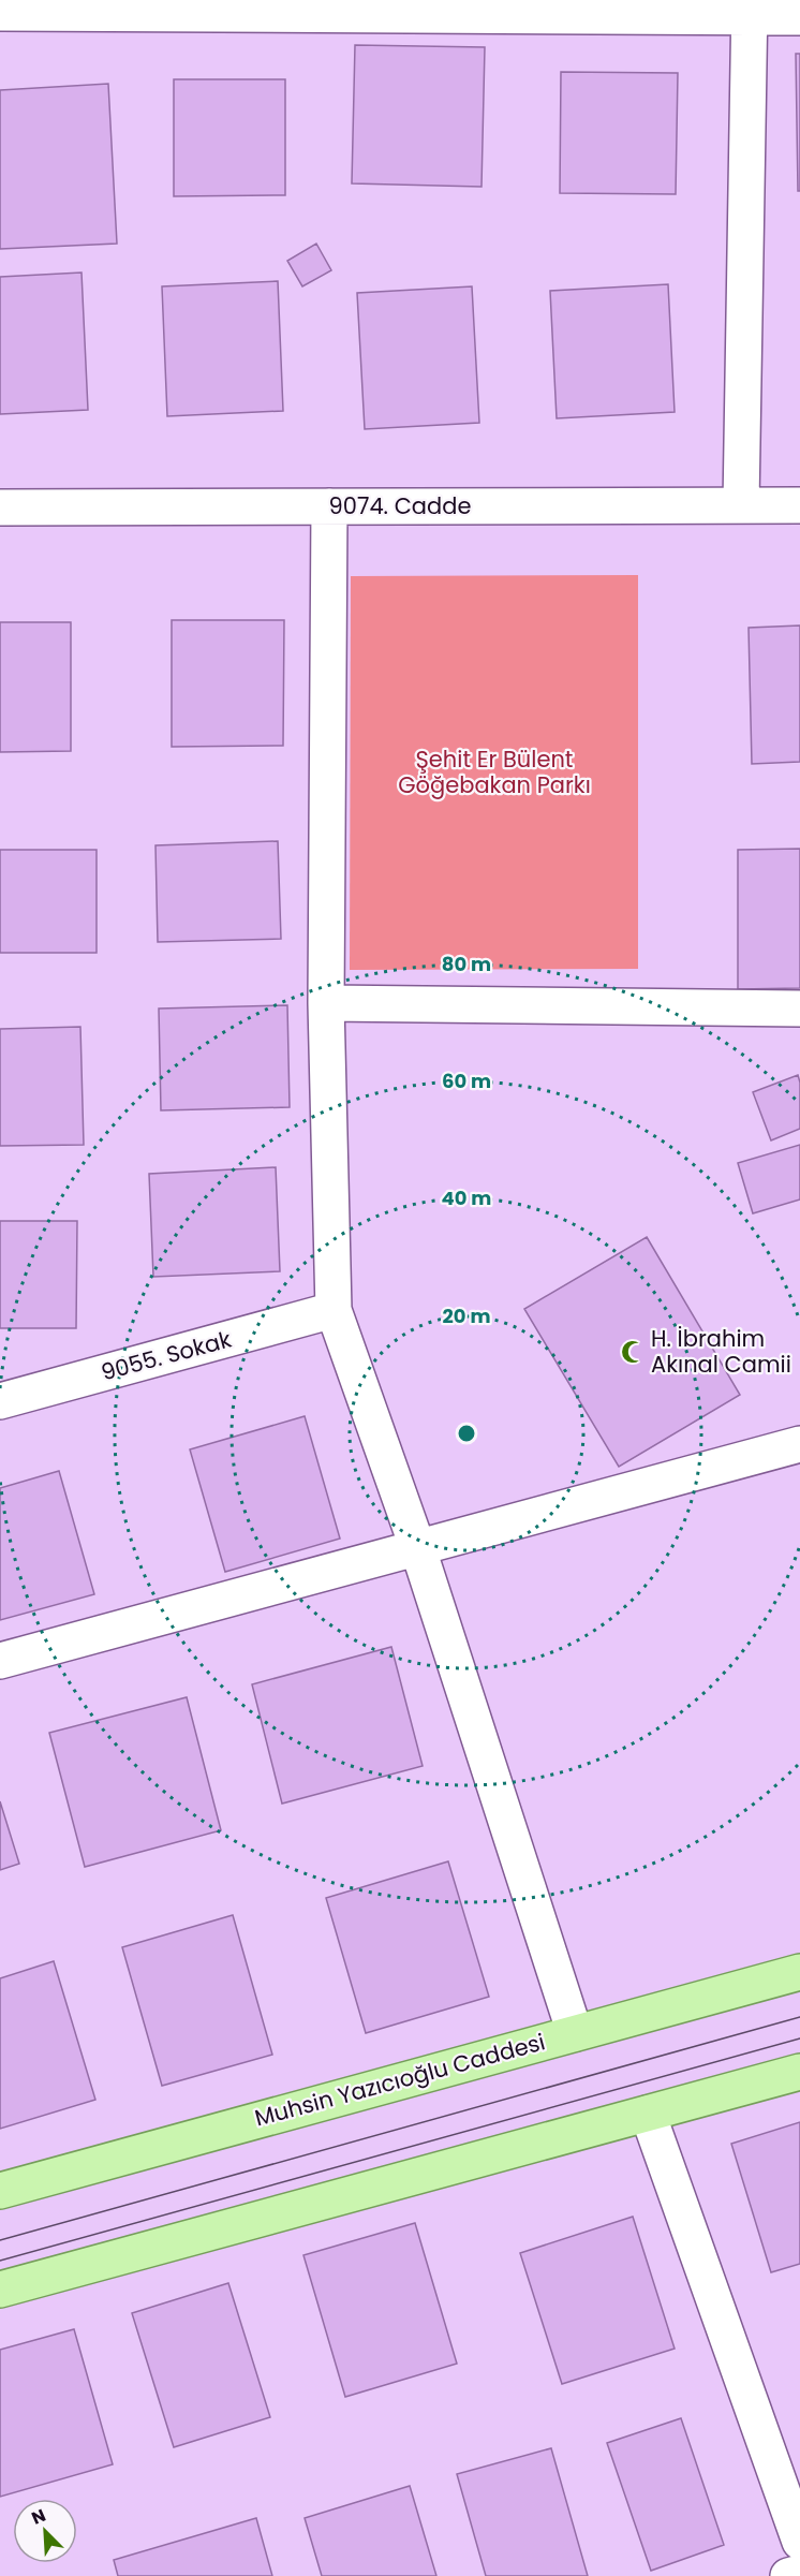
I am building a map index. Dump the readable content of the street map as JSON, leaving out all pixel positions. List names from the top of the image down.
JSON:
{
  "streets": {
    "main road": ["Muhsin Yazıcıoğlu Caddesi"],
    "street": ["9074. Cadde", "9055. Sokak"]
  },
  "parks": ["Şehit Er Bülent Göğebakan Parkı"],
  "places": {
    "mosque": ["H. İbrahim Akınal Camii"]
  },
  "north": "top left",
  "rings": [
    "80 m",
    "60 m",
    "40 m",
    "20 m"
  ]
}
